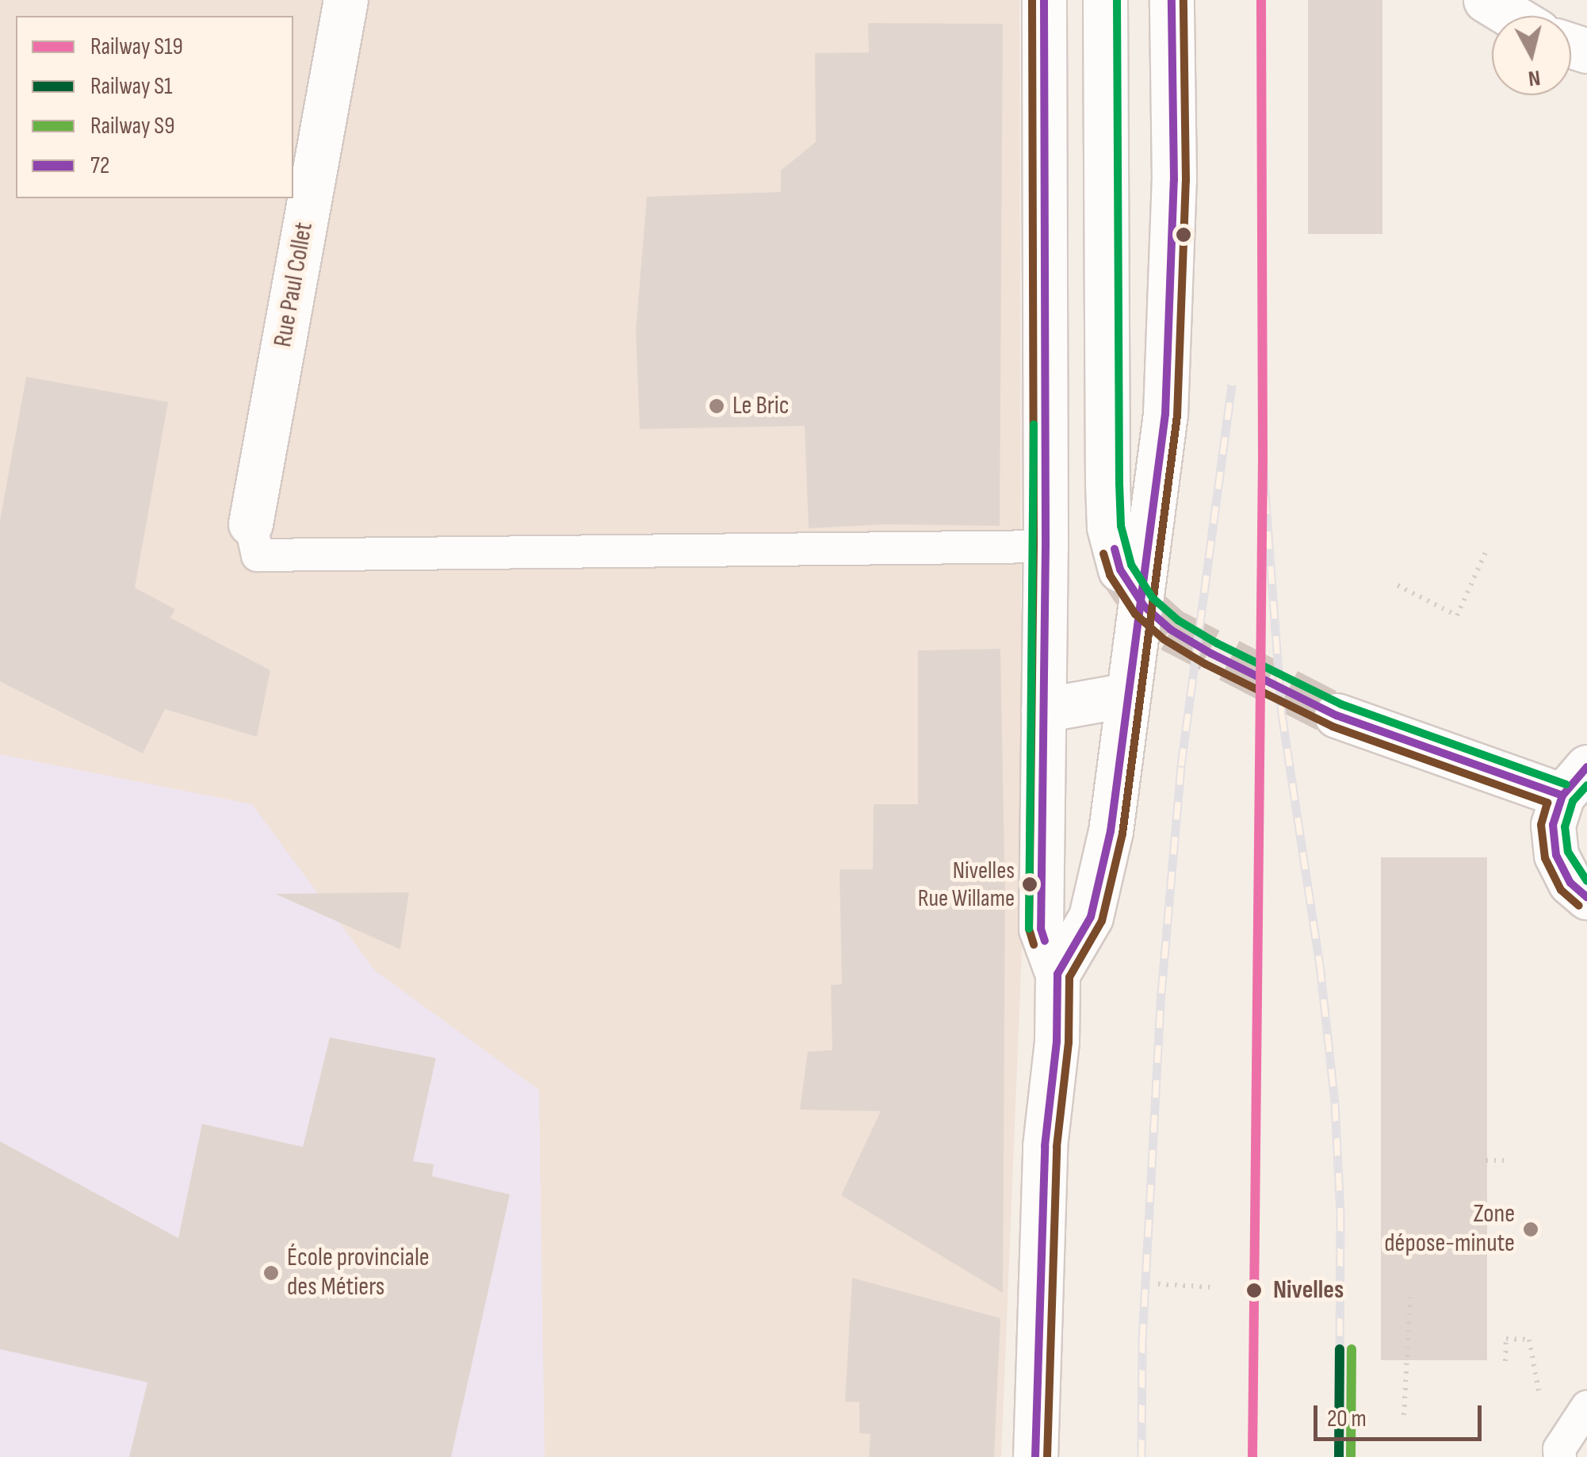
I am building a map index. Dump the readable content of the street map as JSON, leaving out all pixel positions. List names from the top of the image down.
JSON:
{
  "streets": {
    "street": ["Rue Paul Collet"]
  },
  "places": [
    "Le Bric",
    "Nivelles Rue Willame",
    "Zone dépose-minute",
    "École provinciale des Métiers",
    "Nivelles"
  ],
  "lines": [
    "rail line S19",
    "transit line 72",
    "rail line S1",
    "rail line S9"
  ],
  "legend": [
    "Railway S19",
    "Railway S1",
    "Railway S9",
    "72"
  ],
  "scale_bar": "20 m",
  "north": "bottom"
}
